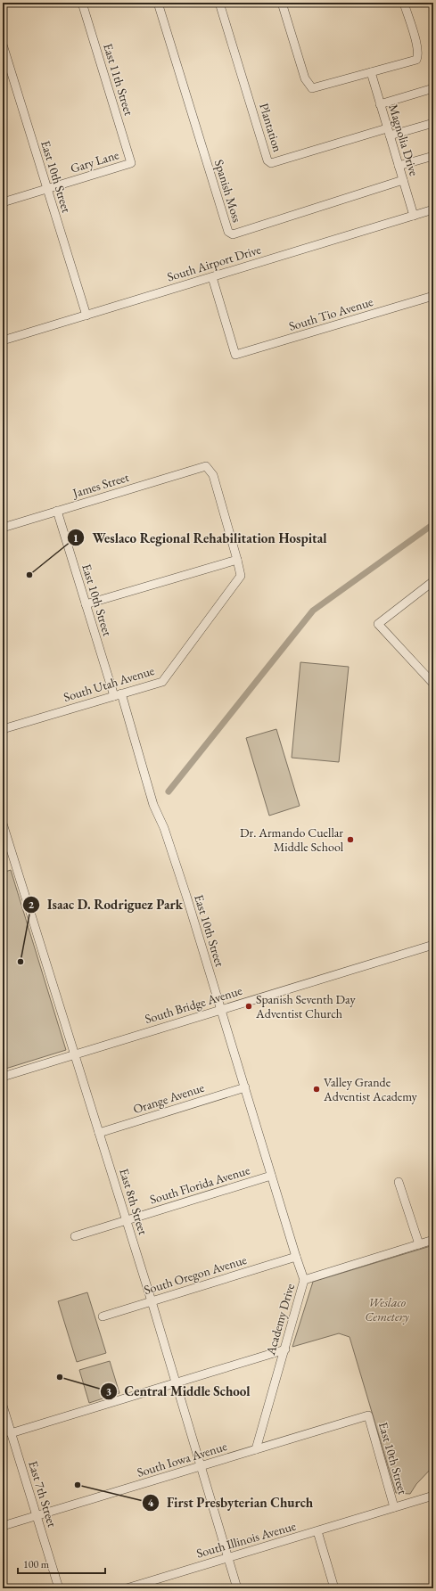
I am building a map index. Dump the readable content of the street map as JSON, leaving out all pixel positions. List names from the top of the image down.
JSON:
{
  "streets": {
    "street": [
      "East 11th Street",
      "Plantation",
      "Magnolia Drive",
      "Gary Lane",
      "East 10th Street",
      "Spanish Moss",
      "South Airport Drive",
      "South Tio Avenue",
      "James Street",
      "South Utah Avenue",
      "South Bridge Avenue",
      "Orange Avenue",
      "South Florida Avenue",
      "East 8th Street",
      "South Oregon Avenue",
      "Academy Drive",
      "South Iowa Avenue",
      "East 7th Street",
      "South Illinois Avenue"
    ]
  },
  "crossings": [
    ["East 11th Street", "Gary Lane"],
    ["Plantation", "Magnolia Drive"],
    ["Magnolia Drive", "Spanish Moss"],
    ["Magnolia Drive", "South Airport Drive"],
    ["Gary Lane", "East 10th Street"],
    ["East 10th Street", "South Airport Drive"],
    ["East 10th Street", "James Street"],
    ["East 10th Street", "South Utah Avenue"],
    ["East 10th Street", "South Bridge Avenue"],
    ["East 10th Street", "Orange Avenue"],
    ["East 10th Street", "South Florida Avenue"],
    ["East 10th Street", "Academy Drive"],
    ["East 10th Street", "South Iowa Avenue"],
    ["East 10th Street", "South Illinois Avenue"],
    ["South Airport Drive", "South Tio Avenue"],
    ["James Street", "South Utah Avenue"],
    ["South Bridge Avenue", "East 8th Street"],
    ["Orange Avenue", "East 8th Street"],
    ["South Florida Avenue", "East 8th Street"],
    ["South Florida Avenue", "Academy Drive"],
    ["East 8th Street", "South Oregon Avenue"],
    ["East 8th Street", "South Iowa Avenue"],
    ["East 8th Street", "South Illinois Avenue"],
    ["South Oregon Avenue", "Academy Drive"],
    ["Academy Drive", "South Iowa Avenue"],
    ["South Iowa Avenue", "East 7th Street"]
  ],
  "parks": ["Weslaco Cemetery"],
  "places": [
    "Weslaco Regional Rehabilitation Hospital",
    "Dr. Armando Cuellar Middle School",
    "Isaac D. Rodriguez Park",
    "Spanish Seventh Day Adventist Church",
    "Valley Grande Adventist Academy",
    "Central Middle School",
    "First Presbyterian Church"
  ],
  "scale_bar": "100 m"
}
